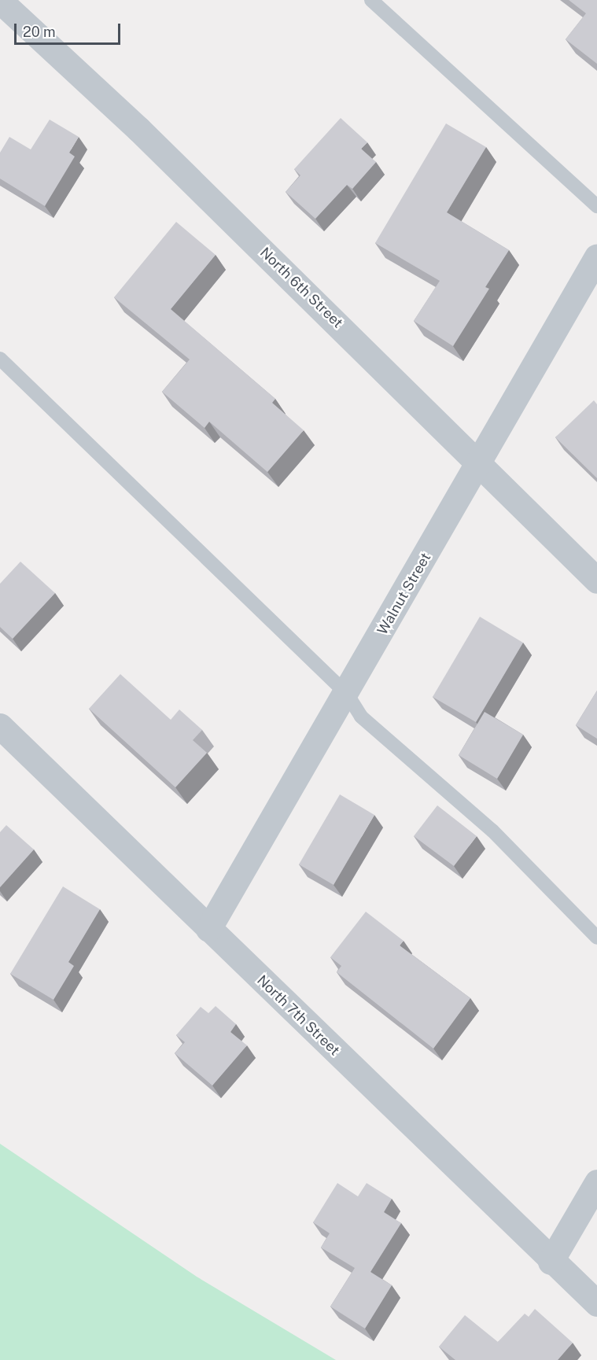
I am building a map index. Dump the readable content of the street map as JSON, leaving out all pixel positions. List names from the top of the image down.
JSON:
{
  "streets": {
    "street": ["North 6th Street", "Walnut Street", "North 7th Street"]
  },
  "crossings": [
    ["North 6th Street", "Walnut Street"],
    ["Walnut Street", "North 7th Street"]
  ],
  "scale_bar": "20 m"
}
